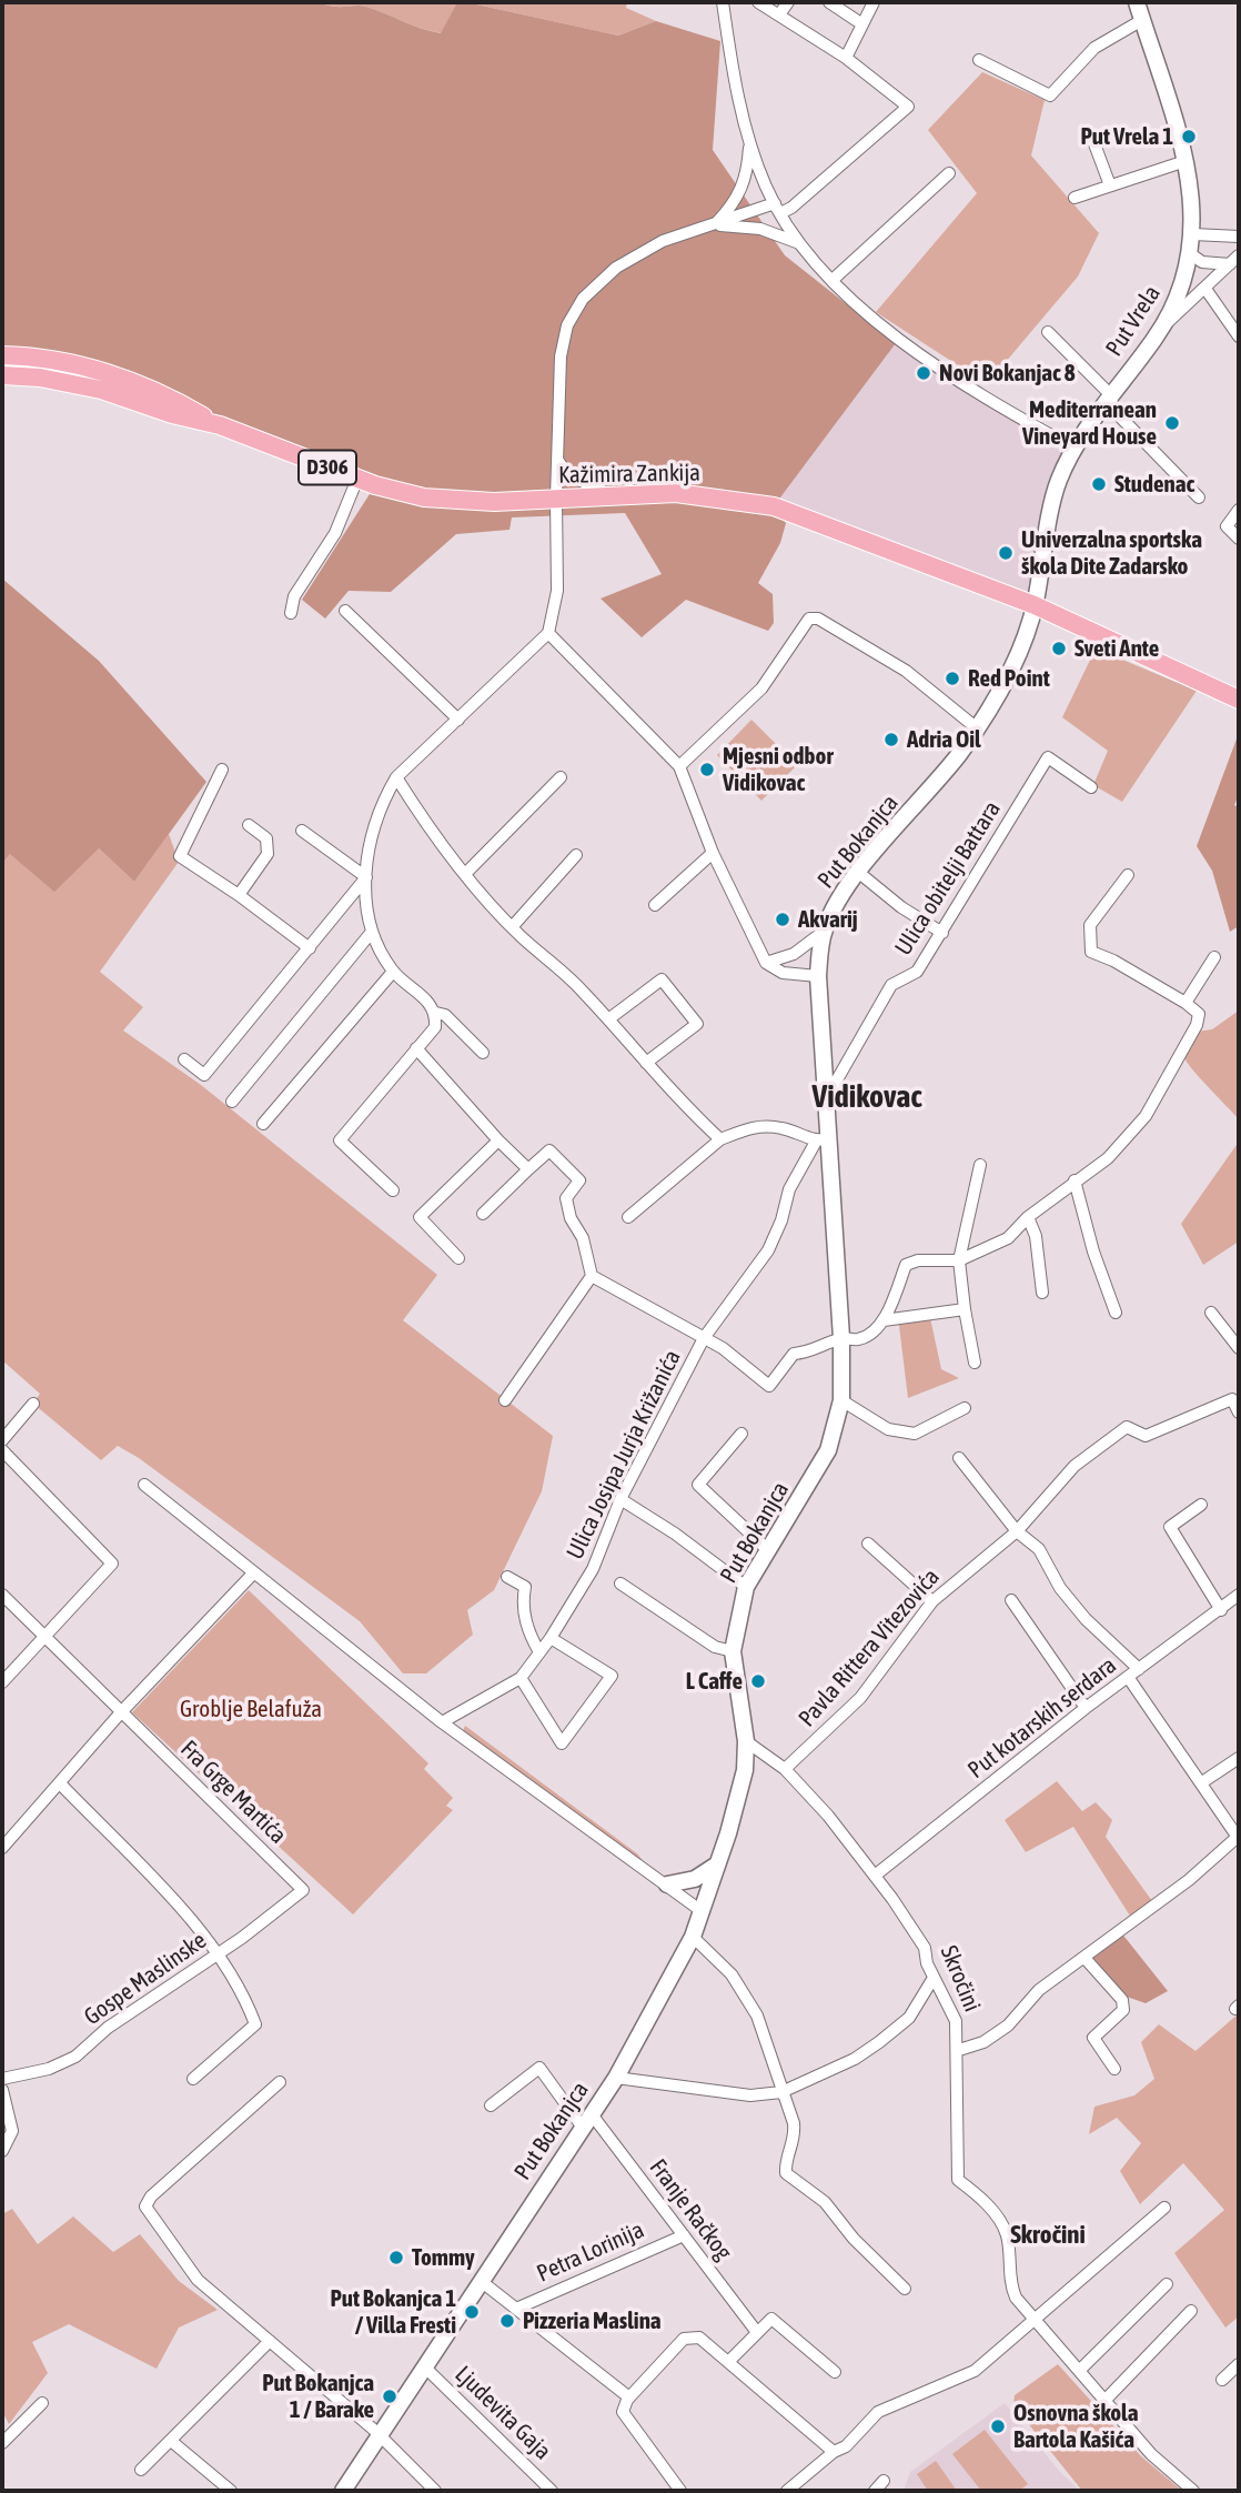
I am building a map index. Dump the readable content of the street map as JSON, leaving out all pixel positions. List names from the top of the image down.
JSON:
{
  "streets": {
    "main road": [
      "Put Vrela",
      "D306",
      "Kažimira Zankija",
      "Put Bokanjca"
    ],
    "street": [
      "Ulica obitelji Battara",
      "Ulica Josipa Jurja Križanića",
      "Pavla Rittera Vitezovića",
      "Put kotarskih serdara",
      "Fra Grge Martića",
      "Gospe Maslinske",
      "Skročini",
      "Franje Račkog",
      "Petra Lorinija",
      "Ljudevita Gaja"
    ]
  },
  "crossings": [
    ["Put Vrela", "D306"],
    ["Put Vrela", "Kažimira Zankija"],
    ["Put Vrela", "Put Bokanjca"],
    ["D306", "Kažimira Zankija"],
    ["D306", "Put Bokanjca"],
    ["Kažimira Zankija", "Put Bokanjca"],
    ["Put Bokanjca", "Ulica obitelji Battara"],
    ["Put Bokanjca", "Ulica Josipa Jurja Križanića"],
    ["Put Bokanjca", "Skročini"],
    ["Put Bokanjca", "Franje Račkog"],
    ["Put Bokanjca", "Ljudevita Gaja"],
    ["Pavla Rittera Vitezovića", "Skročini"],
    ["Put kotarskih serdara", "Skročini"],
    ["Fra Grge Martića", "Gospe Maslinske"],
    ["Franje Račkog", "Petra Lorinija"]
  ],
  "districts": ["Vidikovac", "Skročini"],
  "parks": ["Groblje Belafuža"],
  "places": [
    "Put Vrela 1",
    "Novi Bokanjac 8",
    "Mediterranean Vineyard House",
    "Studenac",
    "Univerzalna sportska škola Dite Zadarsko",
    "Sveti Ante",
    "Red Point",
    "Adria Oil",
    "Mjesni odbor Vidikovac",
    "Akvarij",
    "L Caffe",
    "Tommy",
    "Put Bokanjca 1 / Villa Fresti",
    "Pizzeria Maslina",
    "Put Bokanjca 1 / Barake",
    "Osnovna škola Bartola Kašića"
  ]
}
